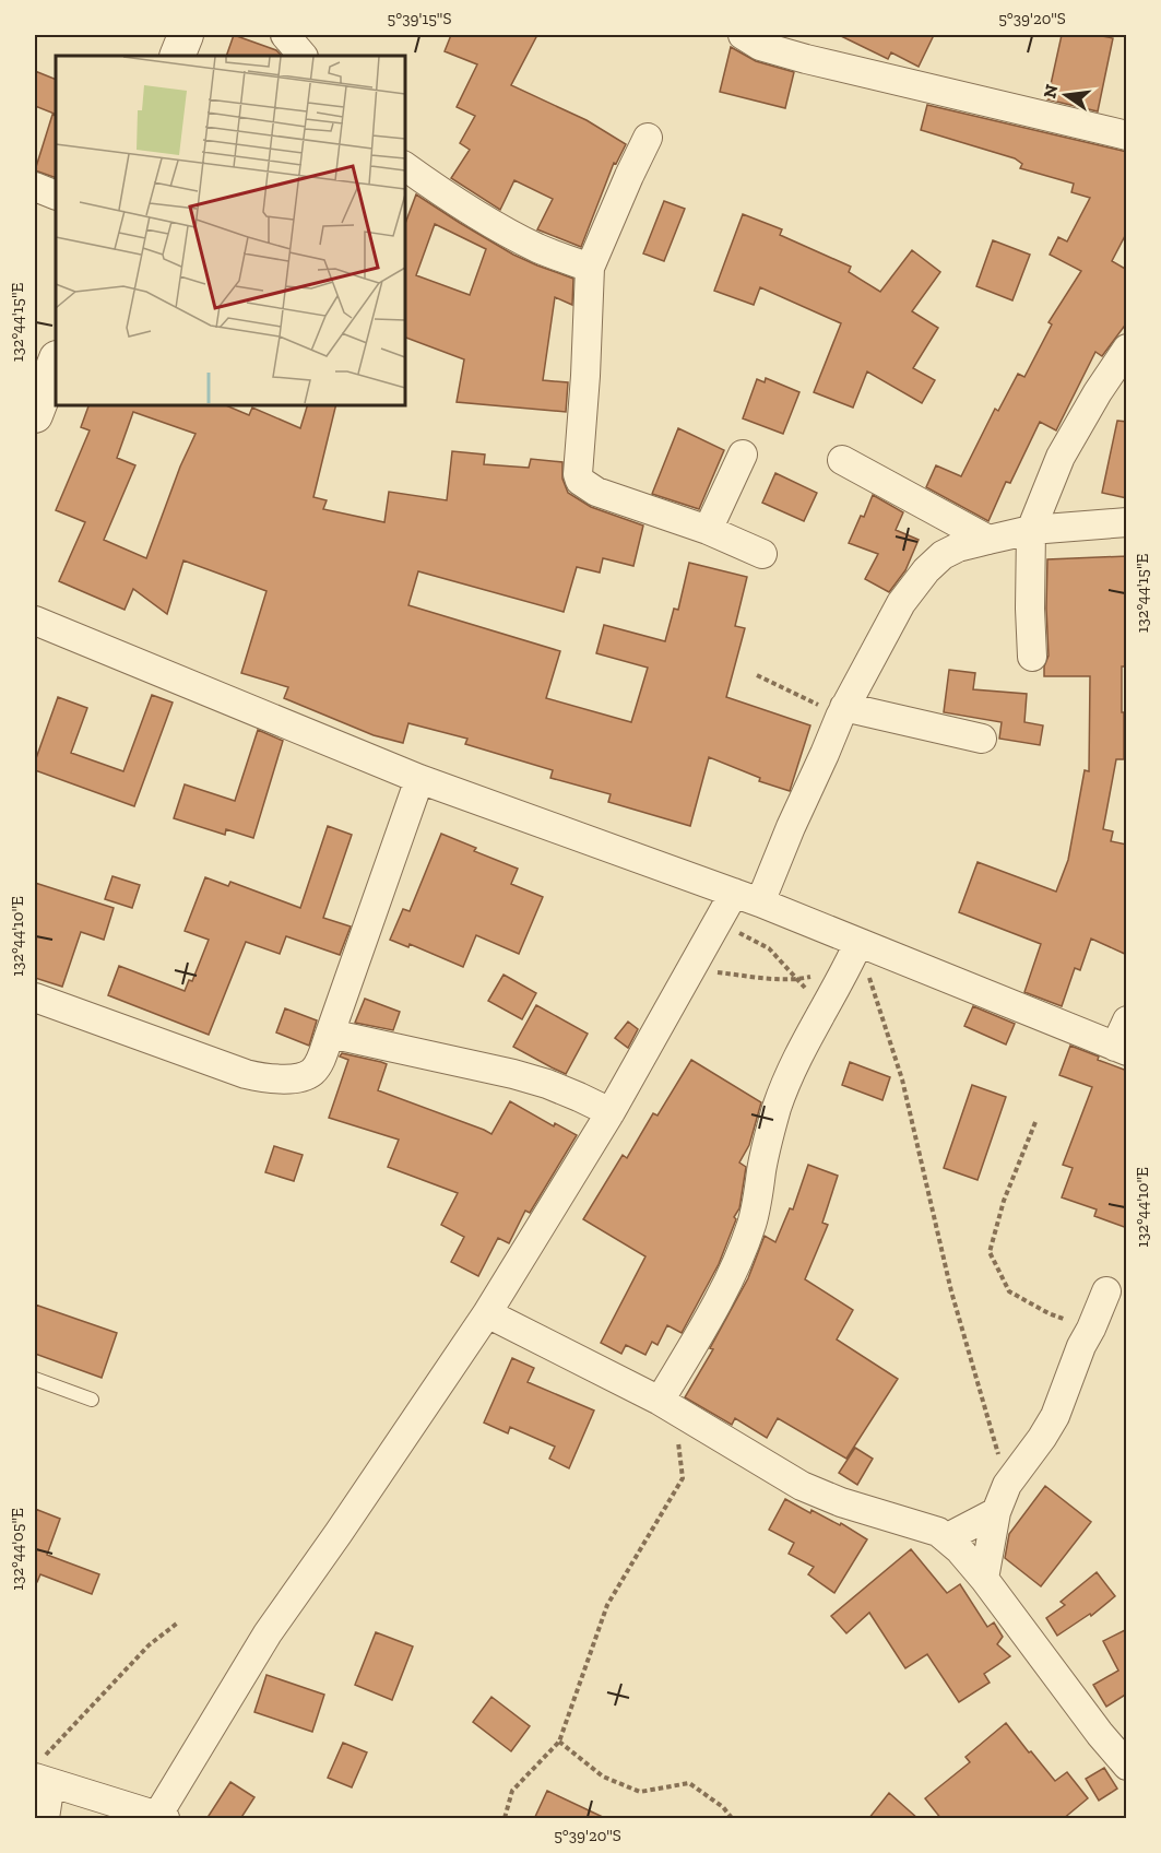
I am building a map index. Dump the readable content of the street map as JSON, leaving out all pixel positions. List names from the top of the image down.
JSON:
{
  "north": "left",
  "coordinates": [
    "5°39'15\"S",
    "5°39'20\"S",
    "132°44'15\"E",
    "132°44'10\"E",
    "132°44'05\"E"
  ]
}
